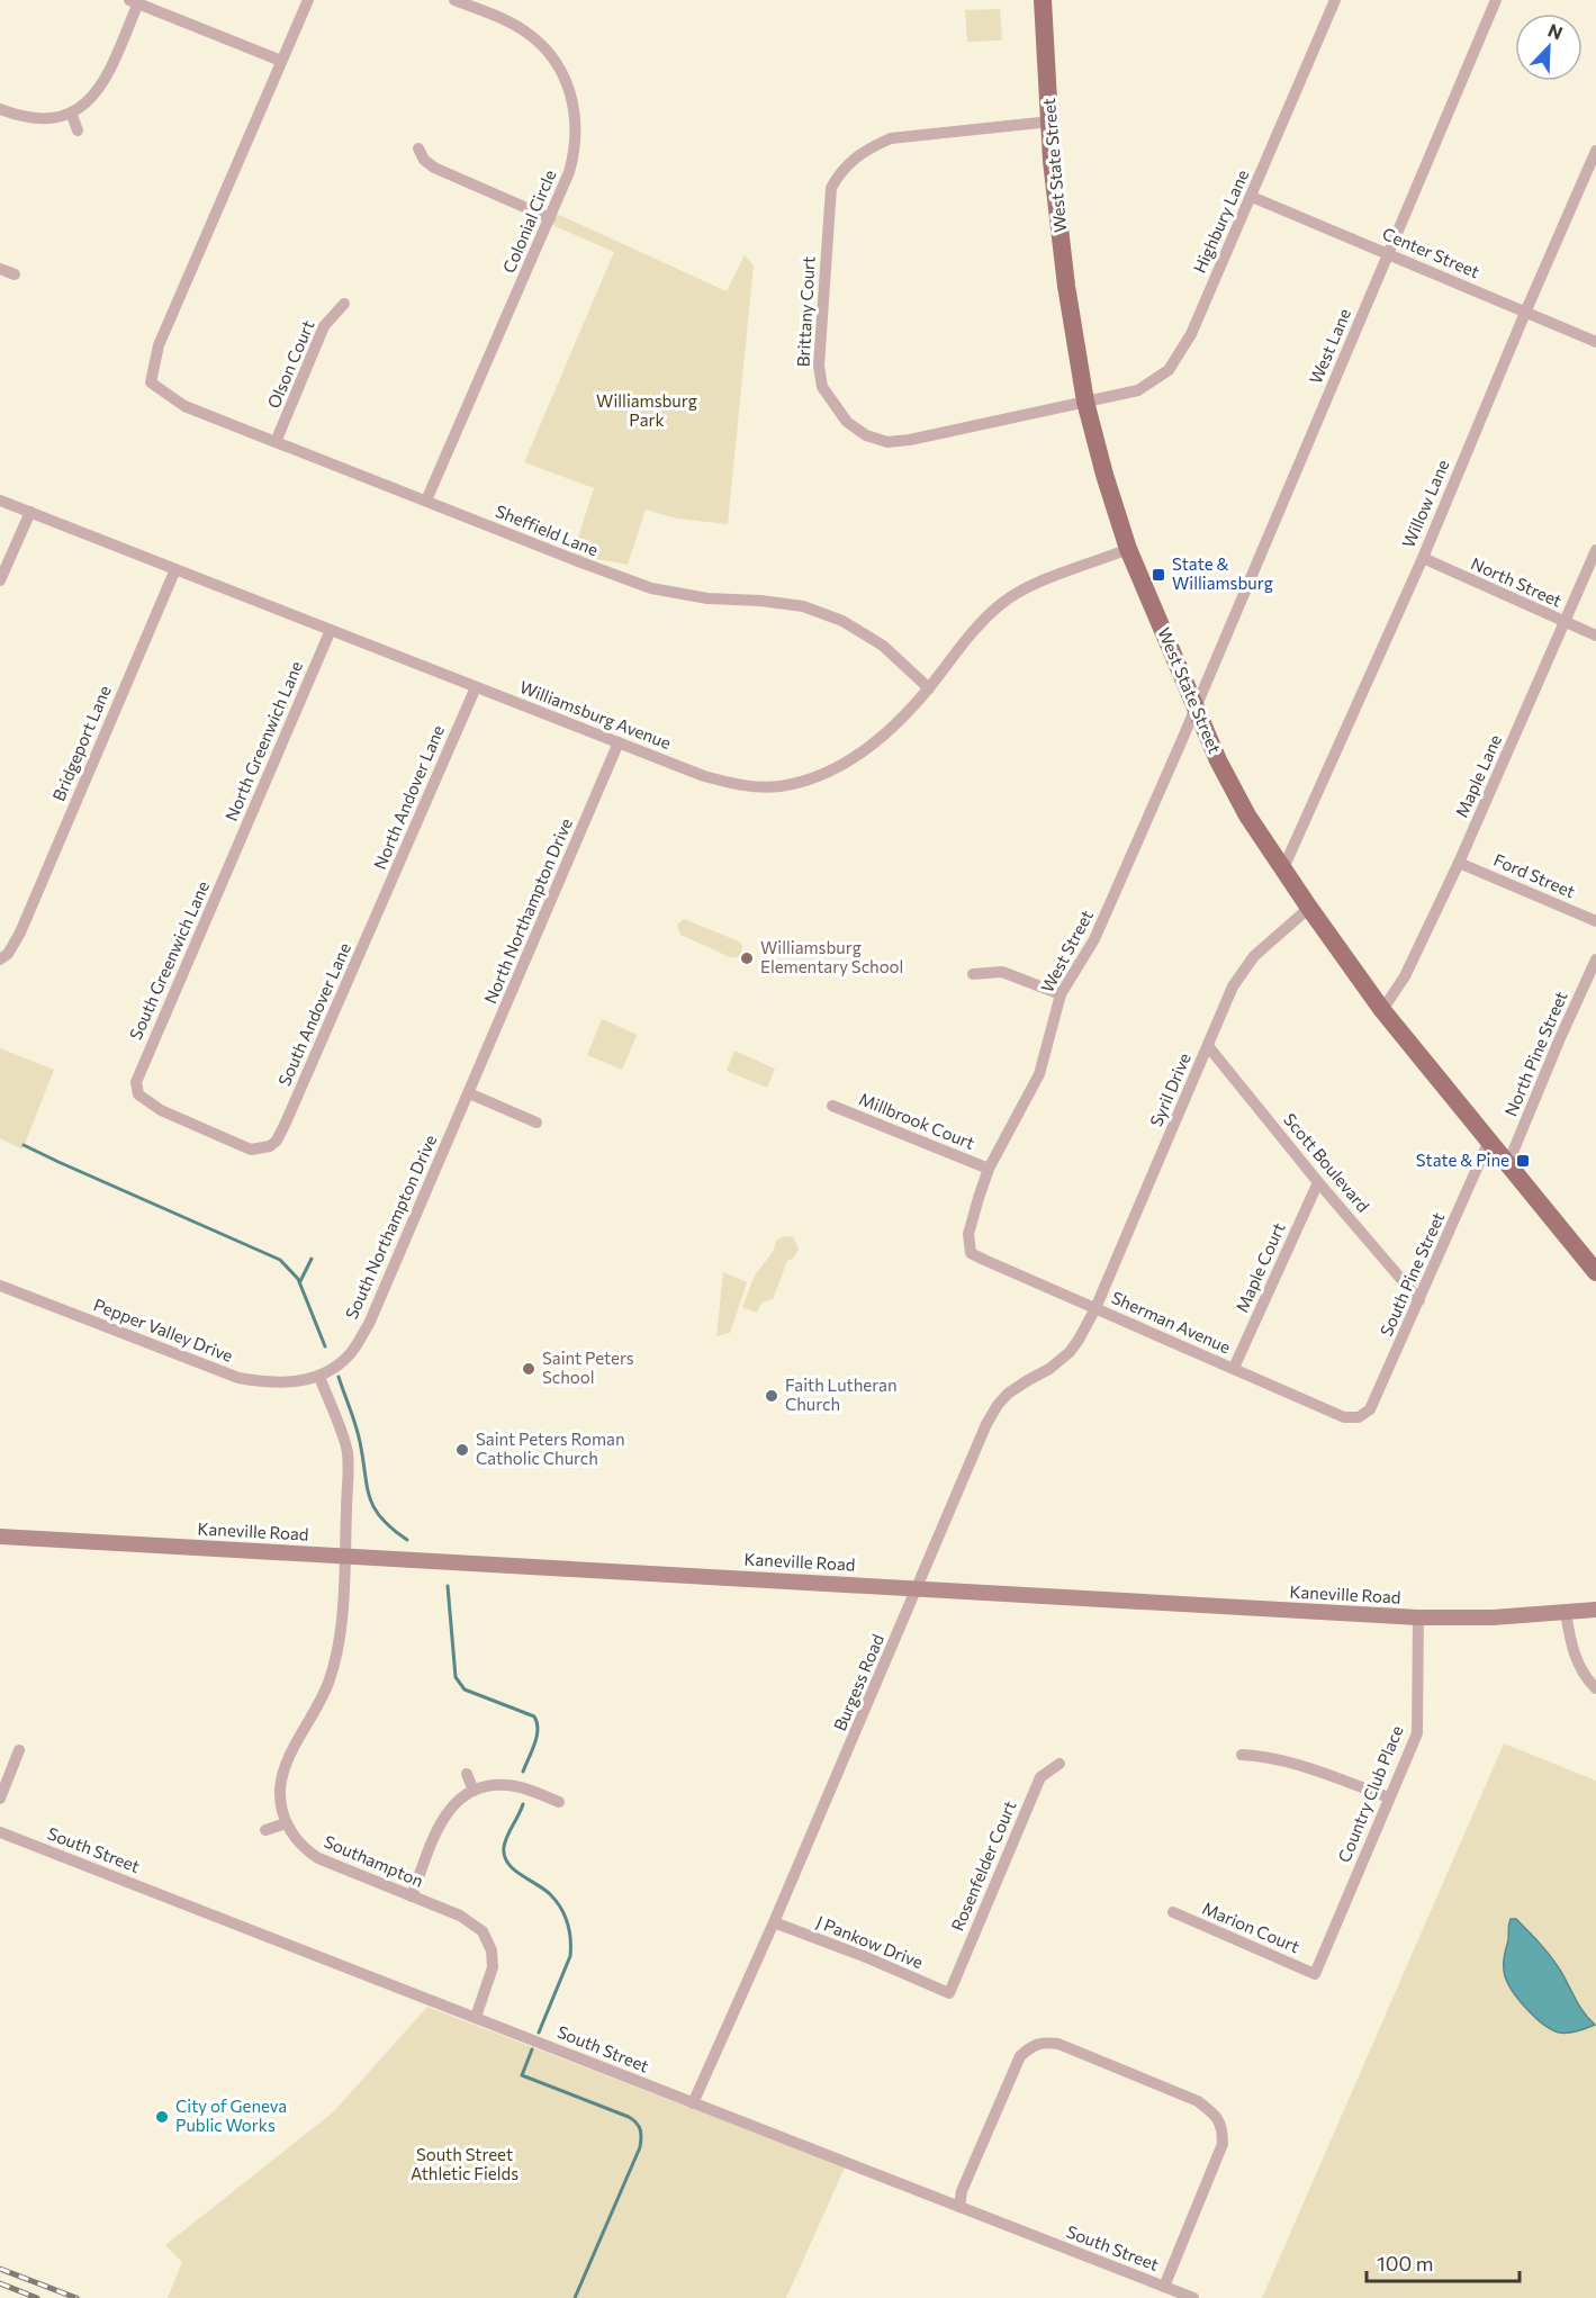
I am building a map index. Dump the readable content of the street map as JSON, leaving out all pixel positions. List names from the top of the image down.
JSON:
{
  "streets": {
    "main road": ["West State Street", "Kaneville Road"],
    "street": [
      "Colonial Circle",
      "Highbury Lane",
      "Center Street",
      "Brittany Court",
      "West Lane",
      "Olson Court",
      "Willow Lane",
      "Sheffield Lane",
      "North Street",
      "Williamsburg Avenue",
      "North Greenwich Lane",
      "Bridgeport Lane",
      "Maple Lane",
      "North Andover Lane",
      "Ford Street",
      "North Northampton Drive",
      "West Street",
      "South Greenwich Lane",
      "South Andover Lane",
      "North Pine Street",
      "Syril Drive",
      "Millbrook Court",
      "Scott Boulevard",
      "South Northampton Drive",
      "Maple Court",
      "South Pine Street",
      "Sherman Avenue",
      "Pepper Valley Drive",
      "Burgess Road",
      "Country Club Place",
      "South Street",
      "Southampton",
      "Rosenfelder Court",
      "Marion Court",
      "J Pankow Drive"
    ]
  },
  "crossings": [
    ["West State Street", "Highbury Lane"],
    ["West State Street", "Brittany Court"],
    ["West State Street", "West Lane"],
    ["West State Street", "Willow Lane"],
    ["West State Street", "Williamsburg Avenue"],
    ["West State Street", "Maple Lane"],
    ["West State Street", "West Street"],
    ["West State Street", "North Pine Street"],
    ["West State Street", "Syril Drive"],
    ["West State Street", "South Pine Street"],
    ["Colonial Circle", "Sheffield Lane"],
    ["Highbury Lane", "Center Street"],
    ["Highbury Lane", "Brittany Court"],
    ["Center Street", "West Lane"],
    ["Center Street", "Willow Lane"],
    ["West Lane", "West Street"],
    ["Olson Court", "Sheffield Lane"],
    ["Willow Lane", "North Street"],
    ["Sheffield Lane", "Williamsburg Avenue"],
    ["North Street", "Maple Lane"],
    ["Williamsburg Avenue", "North Greenwich Lane"],
    ["Williamsburg Avenue", "Bridgeport Lane"],
    ["Williamsburg Avenue", "North Andover Lane"],
    ["Williamsburg Avenue", "North Northampton Drive"],
    ["North Greenwich Lane", "South Greenwich Lane"],
    ["Maple Lane", "Ford Street"],
    ["North Andover Lane", "South Andover Lane"],
    ["North Northampton Drive", "South Northampton Drive"],
    ["West Street", "Millbrook Court"],
    ["West Street", "Sherman Avenue"],
    ["South Greenwich Lane", "South Andover Lane"],
    ["Syril Drive", "Scott Boulevard"],
    ["Syril Drive", "Sherman Avenue"],
    ["Syril Drive", "Burgess Road"],
    ["Scott Boulevard", "Maple Court"],
    ["Scott Boulevard", "South Pine Street"],
    ["South Northampton Drive", "Pepper Valley Drive"],
    ["Maple Court", "Sherman Avenue"],
    ["South Pine Street", "Sherman Avenue"],
    ["Sherman Avenue", "Burgess Road"],
    ["Kaneville Road", "Burgess Road"],
    ["Kaneville Road", "Country Club Place"],
    ["Burgess Road", "South Street"],
    ["Burgess Road", "J Pankow Drive"],
    ["Country Club Place", "Marion Court"],
    ["South Street", "Southampton"],
    ["Rosenfelder Court", "J Pankow Drive"]
  ],
  "parks": ["Williamsburg Park", "South Street Athletic Fields"],
  "places": {
    "transit": ["State & Williamsburg", "State & Pine"],
    "other": [
      "Williamsburg Elementary School",
      "Saint Peters School",
      "Faith Lutheran Church",
      "Saint Peters Roman Catholic Church",
      "City of Geneva Public Works"
    ]
  },
  "scale_bar": "100 m",
  "north": "top right"
}
